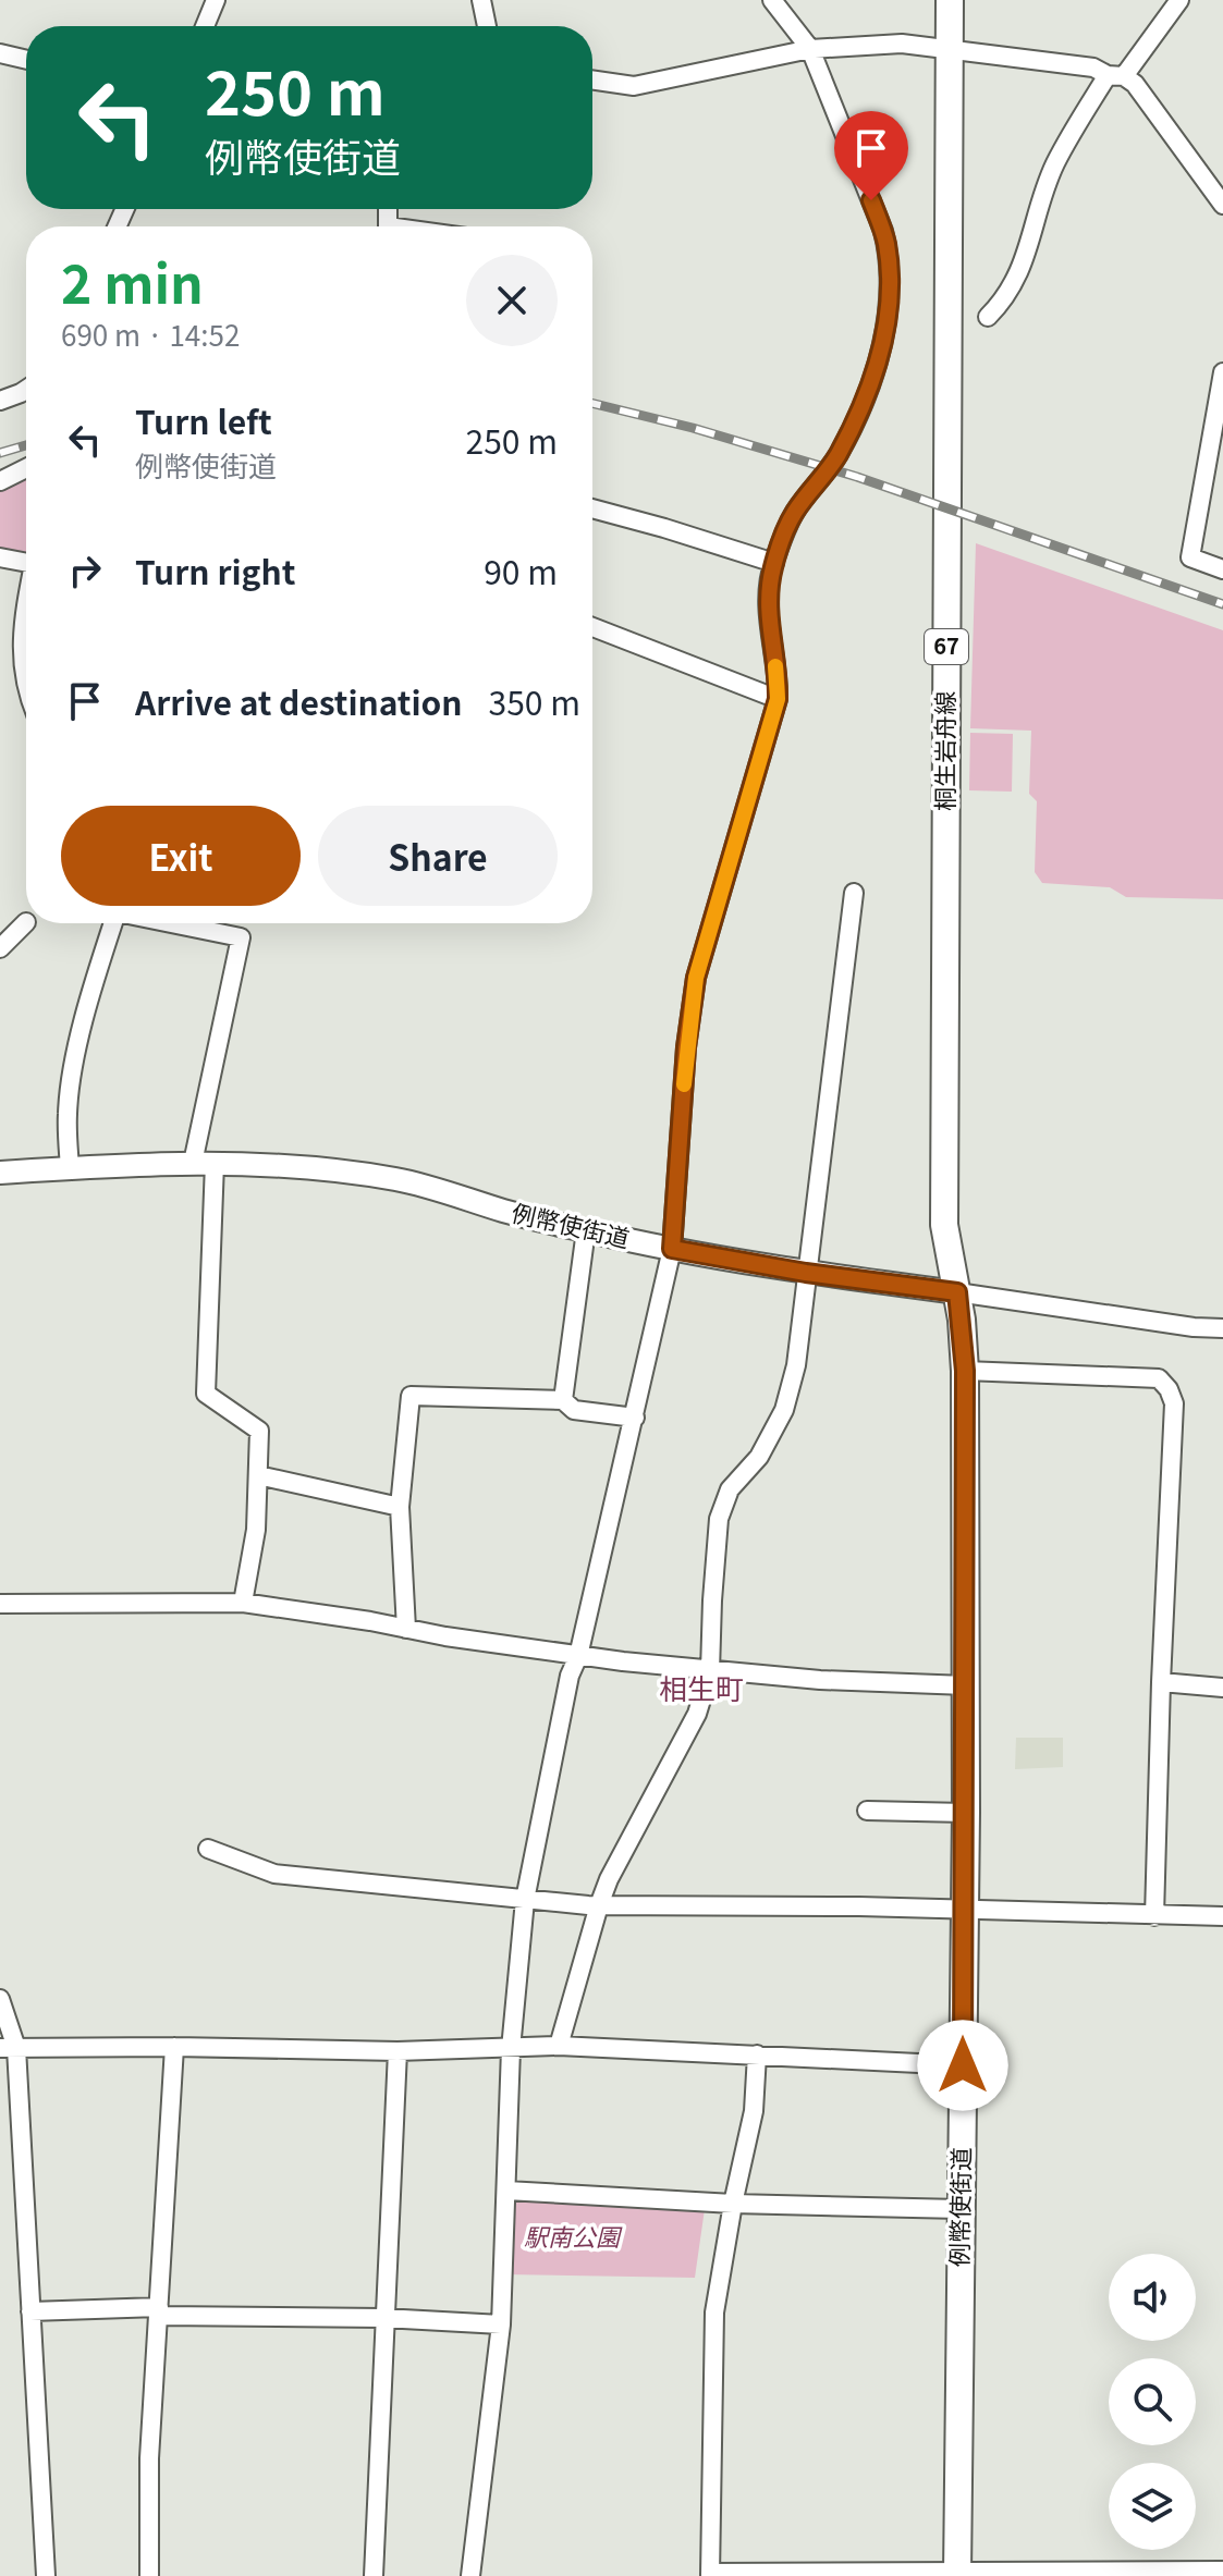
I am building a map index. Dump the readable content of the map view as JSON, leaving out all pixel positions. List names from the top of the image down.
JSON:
{
  "streets": {
    "main road": ["67", "桐生岩舟線", "例幣使街道"]
  },
  "crossings": [
    ["桐生岩舟線", "例幣使街道"]
  ],
  "districts": ["相生町"],
  "parks": ["駅南公園"],
  "page": {
    "turn": ["250 m", "例幣使街道"],
    "heading": ["2 min", "690 m · 14:52"],
    "list": [
      {
        "name": "Turn left",
        "note": "例幣使街道",
        "value": "250 m"
      },
      {
        "name": "Turn right",
        "value": "90 m"
      },
      {
        "name": "Arrive at destination",
        "value": "350 m"
      }
    ],
    "buttons": ["Exit", "Share"]
  }
}
